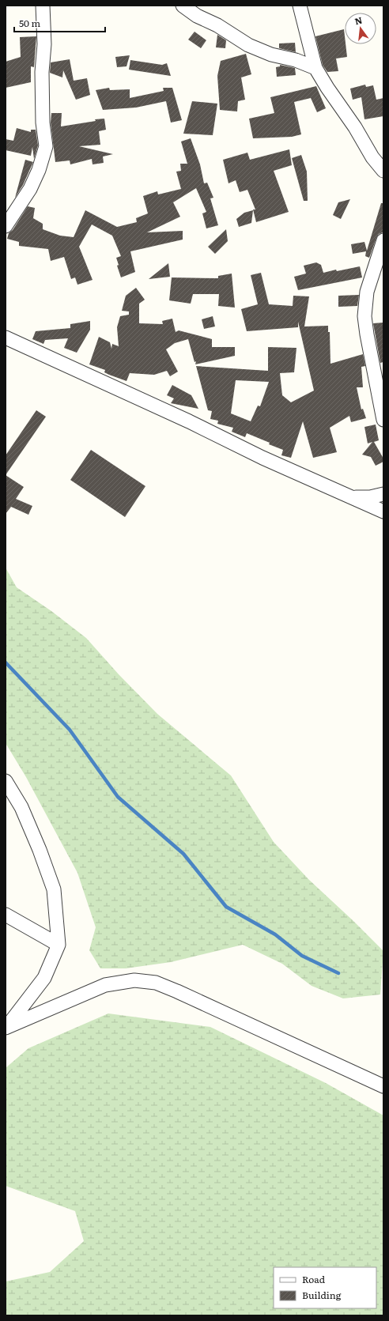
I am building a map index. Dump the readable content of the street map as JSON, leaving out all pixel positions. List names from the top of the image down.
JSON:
{
  "legend": ["Road", "Building"],
  "scale_bar": "50 m",
  "north": "top"
}
